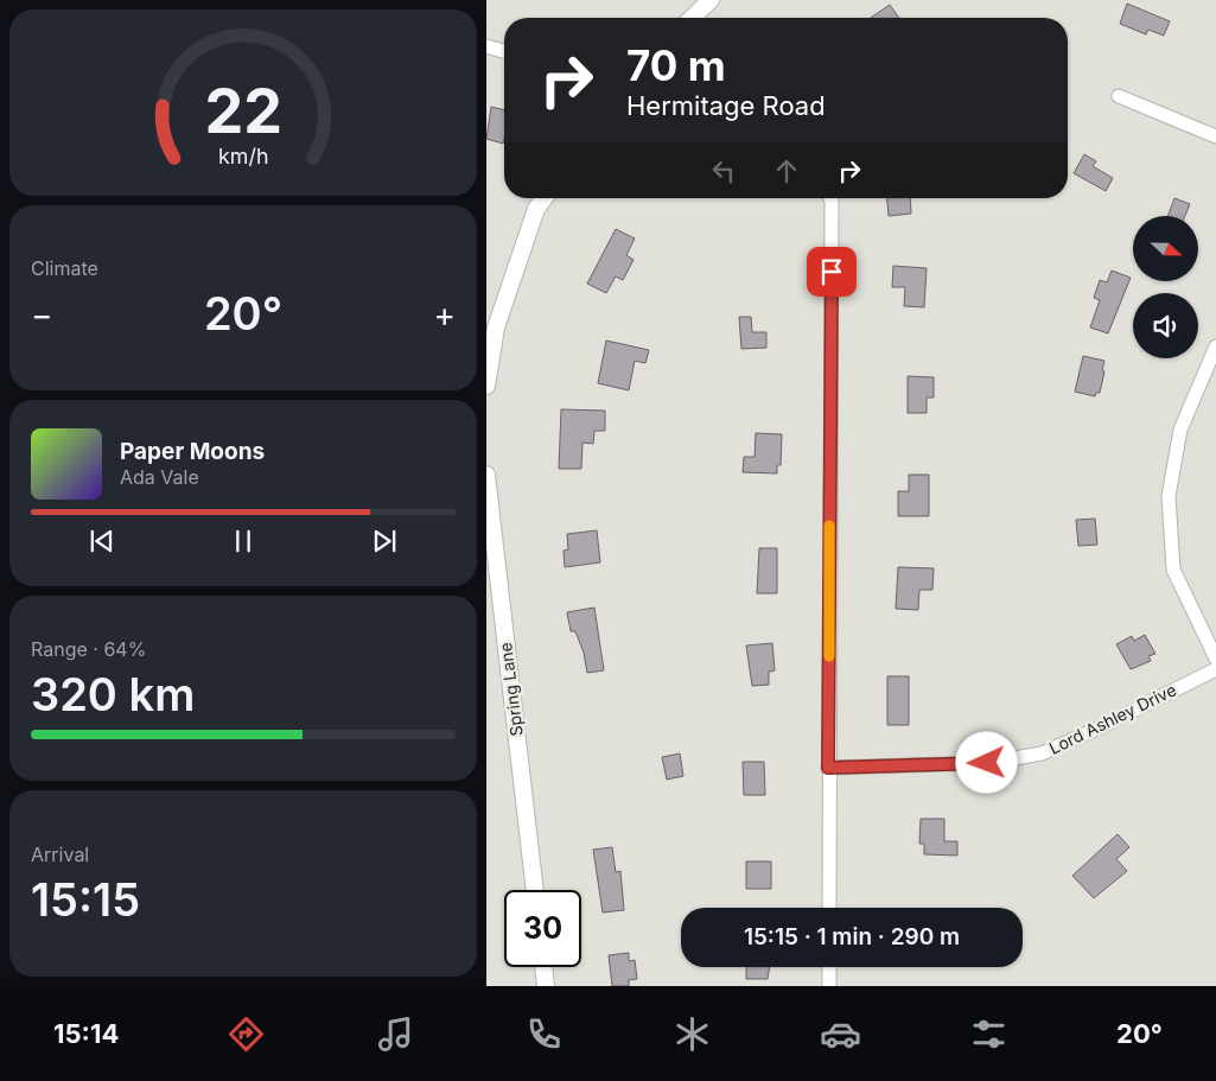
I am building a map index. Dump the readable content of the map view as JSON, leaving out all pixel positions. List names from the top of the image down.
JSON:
{
  "streets": {
    "street": ["Spring Lane", "Lord Ashley Drive"]
  },
  "north": "right",
  "page": {
    "turn": ["70 m", "Hermitage Road"],
    "tile": [
      "Climate",
      ["Range · 64%", "320 km"],
      ["Arrival", "15:15"]
    ],
    "heat": ["−", "20°", "+"],
    "song": ["Paper Moons", "Ada Vale"],
    "limit": "30",
    "trip": "15:15 · 1 min · 290 m",
    "tabs": ["15:14", "20°"],
    "gauge": ["22", "km/h"]
  }
}
